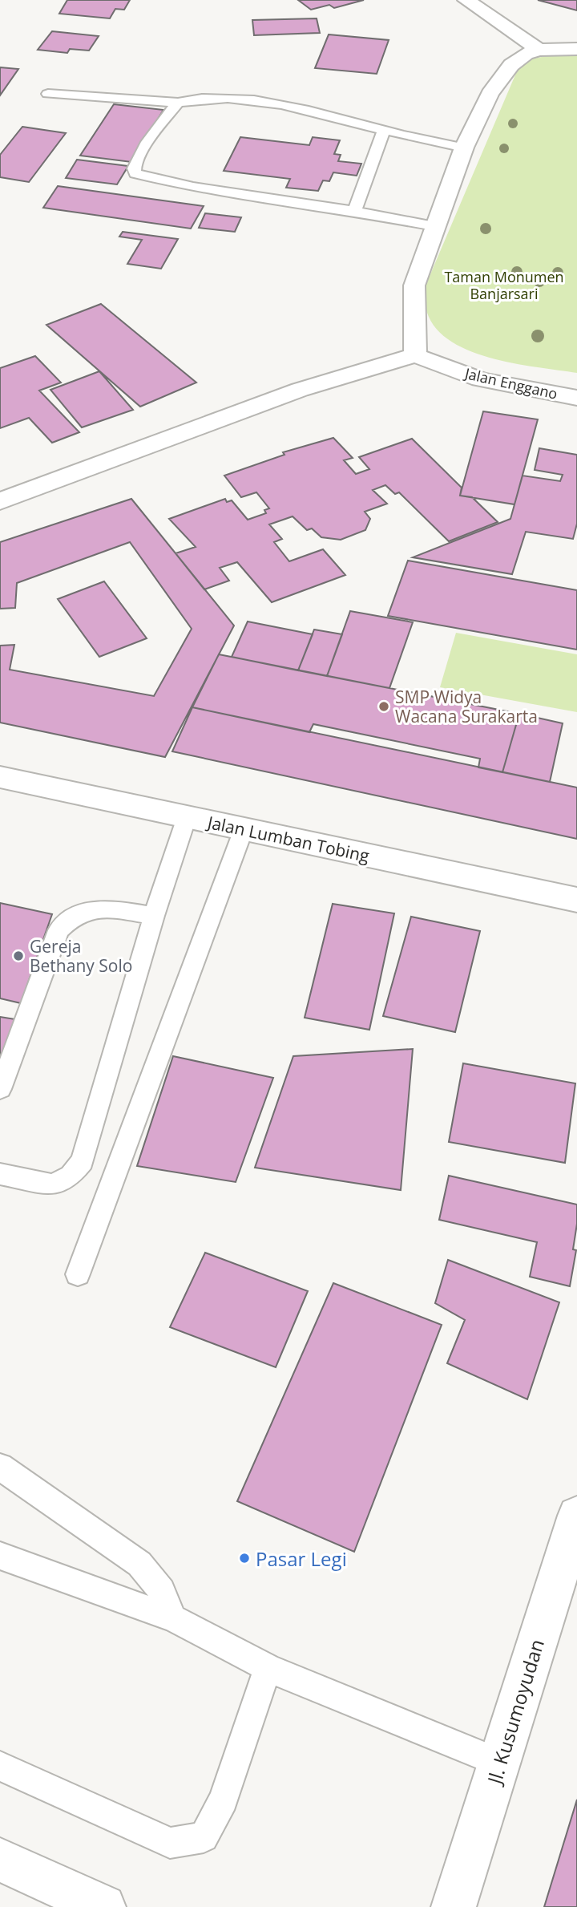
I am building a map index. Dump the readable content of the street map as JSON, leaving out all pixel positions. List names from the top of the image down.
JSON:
{
  "streets": {
    "street": ["Jalan Enggano", "Jalan Lumban Tobing", "Jl. Kusumoyudan"]
  },
  "parks": ["Taman Monumen Banjarsari"],
  "places": ["SMP Widya Wacana Surakarta", "Gereja Bethany Solo", "Pasar Legi"]
}
